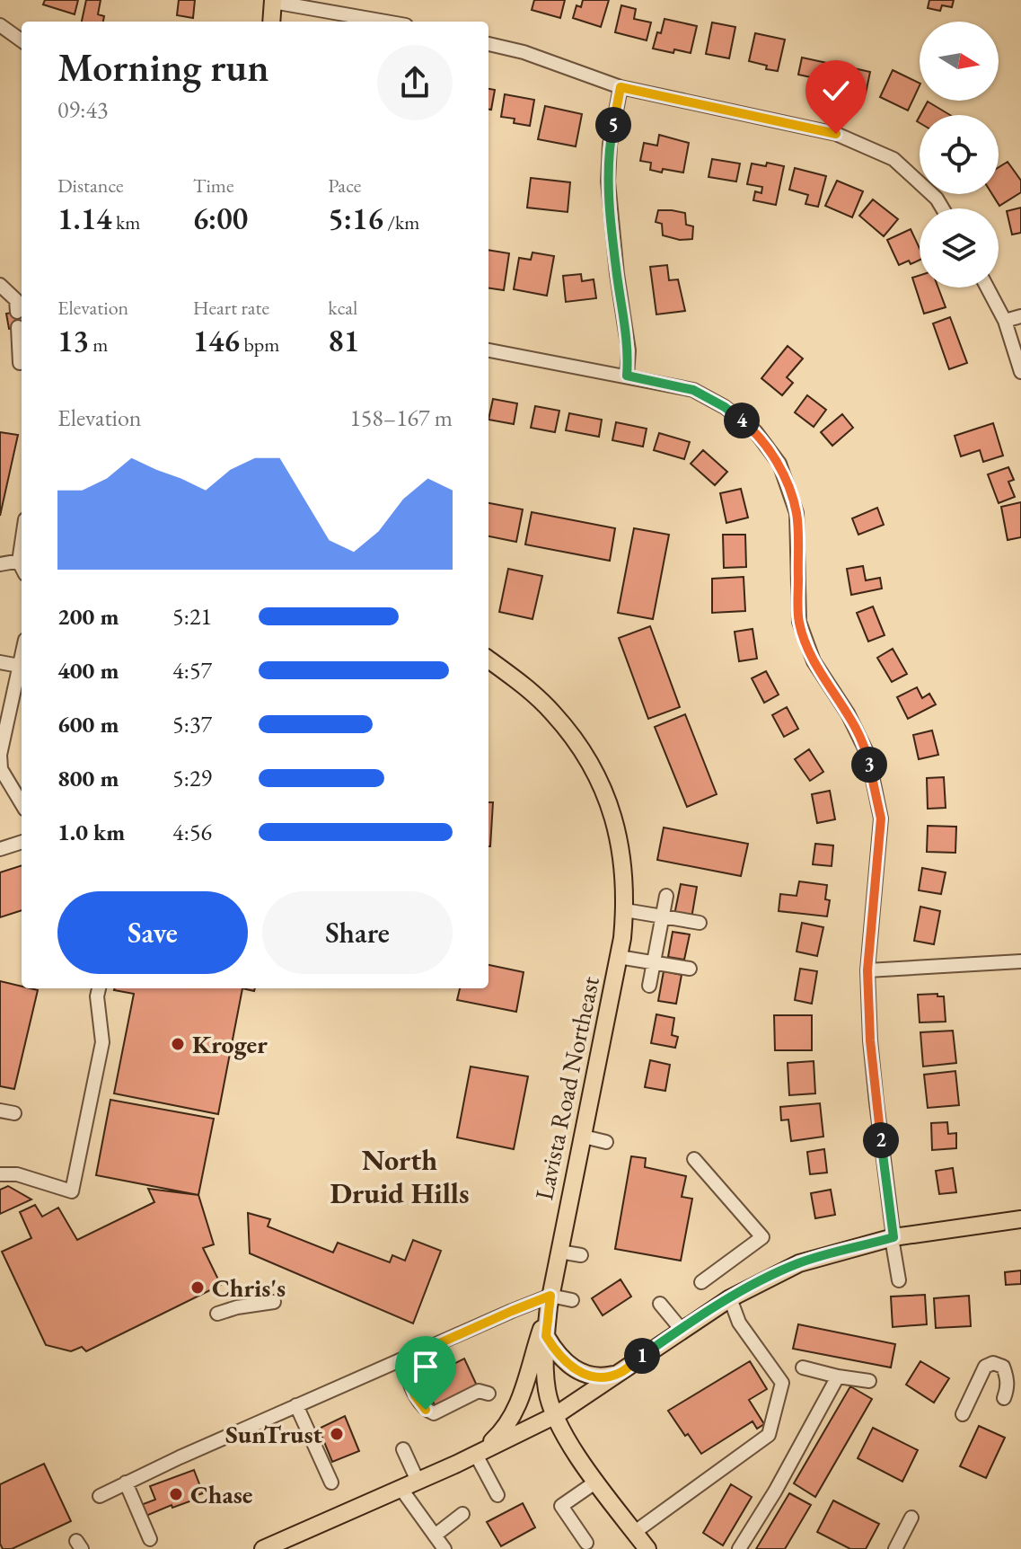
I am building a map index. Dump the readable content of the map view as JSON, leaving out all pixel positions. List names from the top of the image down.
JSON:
{
  "streets": {
    "main road": ["Lavista Road Northeast"]
  },
  "districts": ["North Druid Hills"],
  "places": [
    "Kroger",
    "Chris's",
    "SunTrust",
    "Chase"
  ],
  "north": "right",
  "page": {
    "heading": ["Morning run", "09:43"],
    "pins": [
      "5",
      "4",
      "3",
      "2",
      "1"
    ],
    "stats": [
      ["Distance", "1.14 km"],
      ["Time", "6:00"],
      ["Pace", "5:16 /km"],
      ["Elevation", "13 m"],
      ["Heart rate", "146 bpm"],
      ["kcal", "81"]
    ],
    "chart": ["Elevation", "158–167 m"],
    "list": [
      {
        "name": "200 m",
        "note": "5:21"
      },
      {
        "name": "400 m",
        "note": "4:57"
      },
      {
        "name": "600 m",
        "note": "5:37"
      },
      {
        "name": "800 m",
        "note": "5:29"
      },
      {
        "name": "1.0 km",
        "note": "4:56"
      }
    ],
    "buttons": ["Save", "Share"]
  }
}
